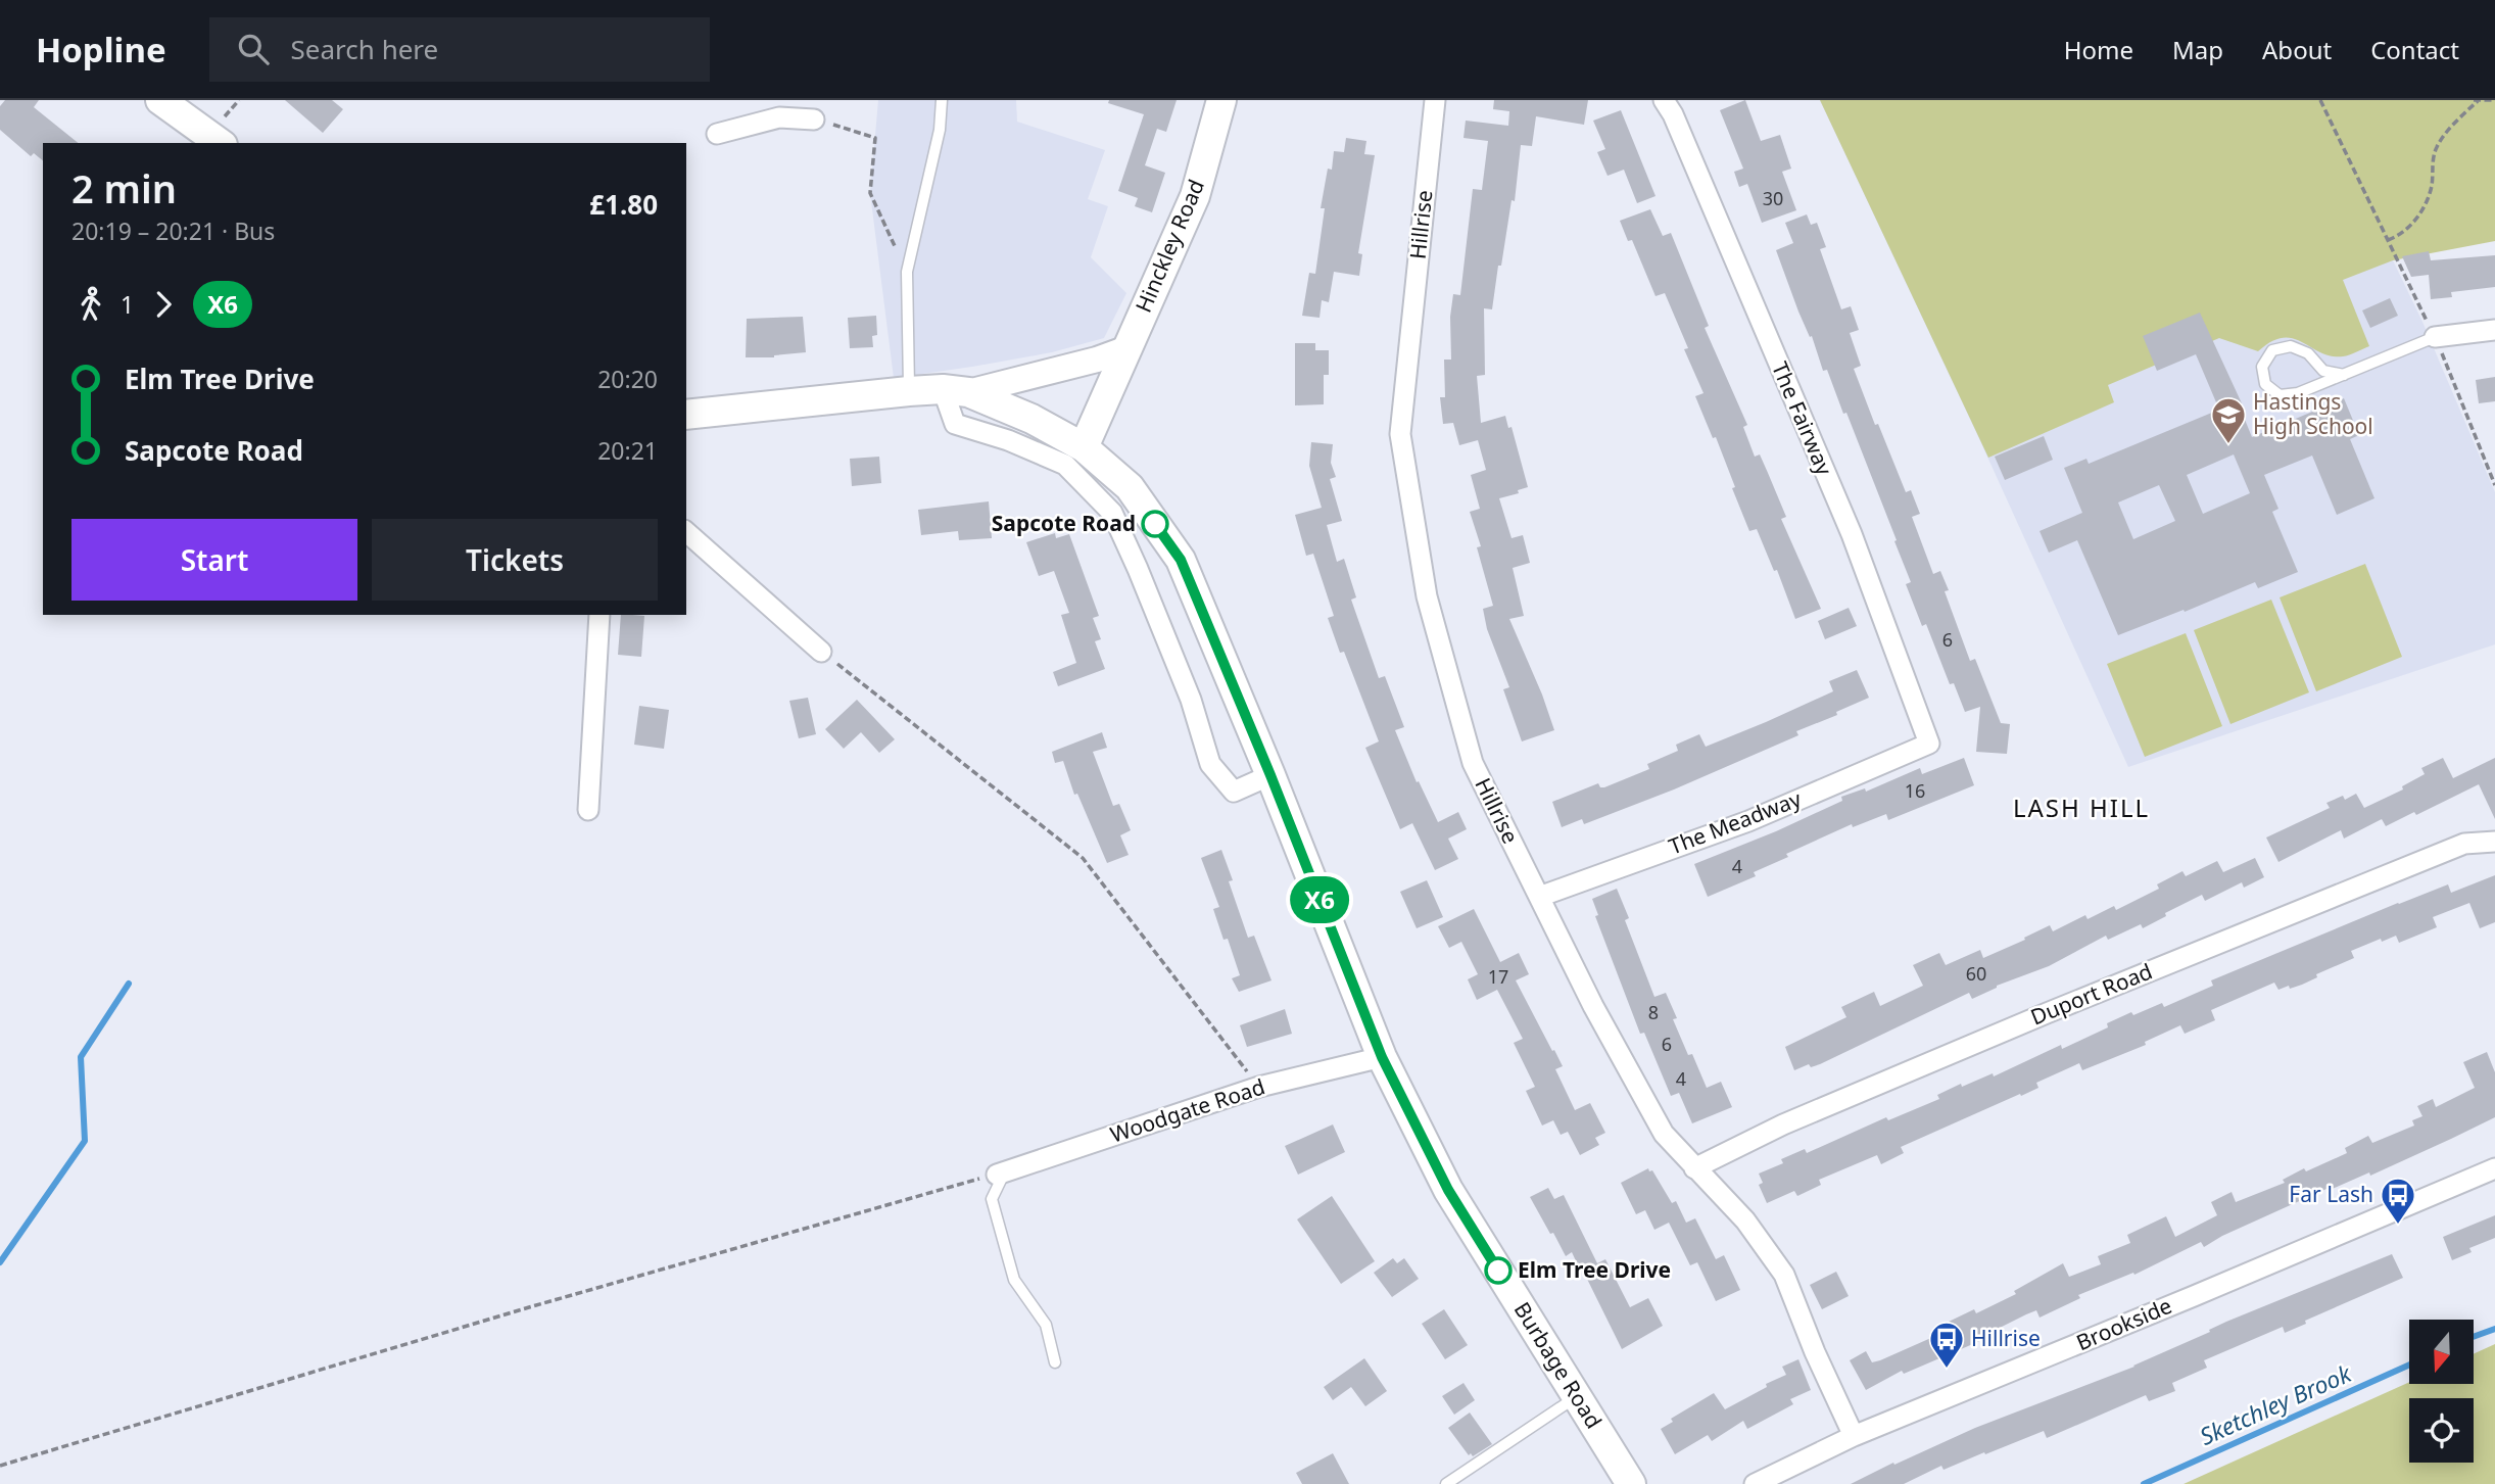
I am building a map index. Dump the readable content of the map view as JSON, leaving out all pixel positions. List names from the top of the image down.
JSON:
{
  "streets": {
    "main road": ["Hinckley Road", "Burbage Road"],
    "street": [
      "Hillrise",
      "The Fairway",
      "The Meadway",
      "Duport Road",
      "Woodgate Road",
      "Brookside"
    ]
  },
  "crossings": [
    ["Hillrise", "The Meadway"],
    ["Hillrise", "Duport Road"],
    ["Hillrise", "Brookside"],
    ["Hinckley Road", "Burbage Road"],
    ["The Fairway", "The Meadway"],
    ["Woodgate Road", "Burbage Road"]
  ],
  "districts": ["LASH HILL"],
  "water": ["Sketchley Brook"],
  "places": {
    "school or university": ["Hastings High School"],
    "other": ["Sapcote Road", "Elm Tree Drive"],
    "bus stop": ["Far Lash", "Hillrise"]
  },
  "lines": ["bus line X6"],
  "house_numbers": [
    "30",
    "6",
    "16",
    "4",
    "60",
    "17",
    "8",
    "6",
    "4"
  ],
  "north": "bottom",
  "page": {
    "header": "Hopline",
    "search": "Search here",
    "nav": [
      "Home",
      "Map",
      "About",
      "Contact"
    ],
    "on_map": "X6",
    "heading": ["2 min", "20:19 – 20:21 · Bus", "£1.80"],
    "legs": ["1", "X6"],
    "list": [
      {
        "name": "Elm Tree Drive",
        "value": "20:20"
      },
      {
        "name": "Sapcote Road",
        "value": "20:21"
      }
    ],
    "buttons": ["Start", "Tickets"]
  }
}
